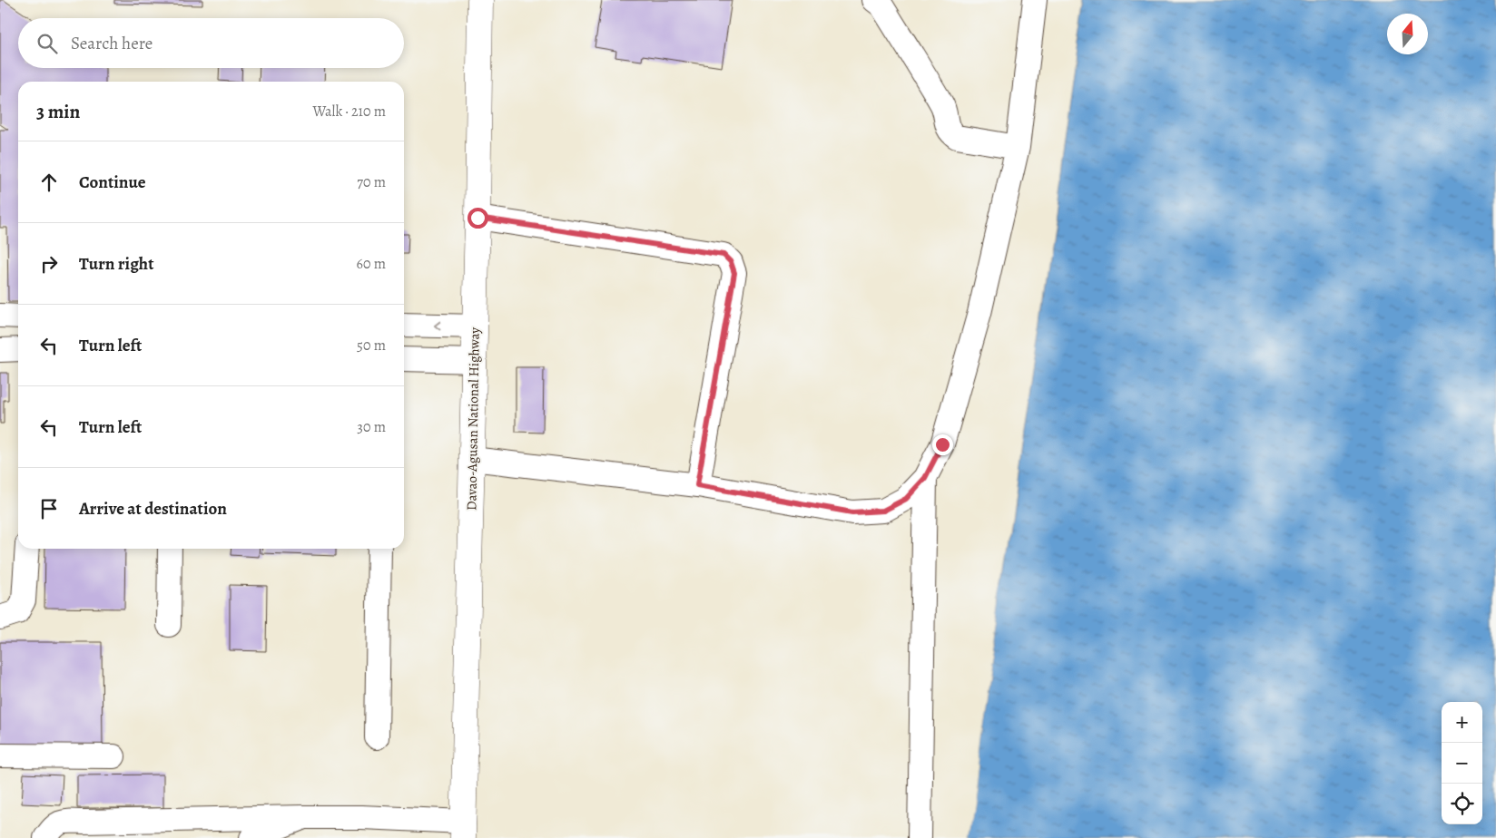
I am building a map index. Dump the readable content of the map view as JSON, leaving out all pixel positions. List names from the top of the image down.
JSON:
{
  "streets": {
    "highway": ["Davao-Agusan National Highway"]
  },
  "north": "top",
  "page": {
    "search": "Search here",
    "heading": ["3 min", "Walk · 210 m"],
    "list": [
      ["Continue", "70 m"],
      ["Turn right", "60 m"],
      ["Turn left", "50 m"],
      ["Turn left", "30 m"],
      "Arrive at destination"
    ],
    "map_buttons": ["+", "−"]
  }
}
